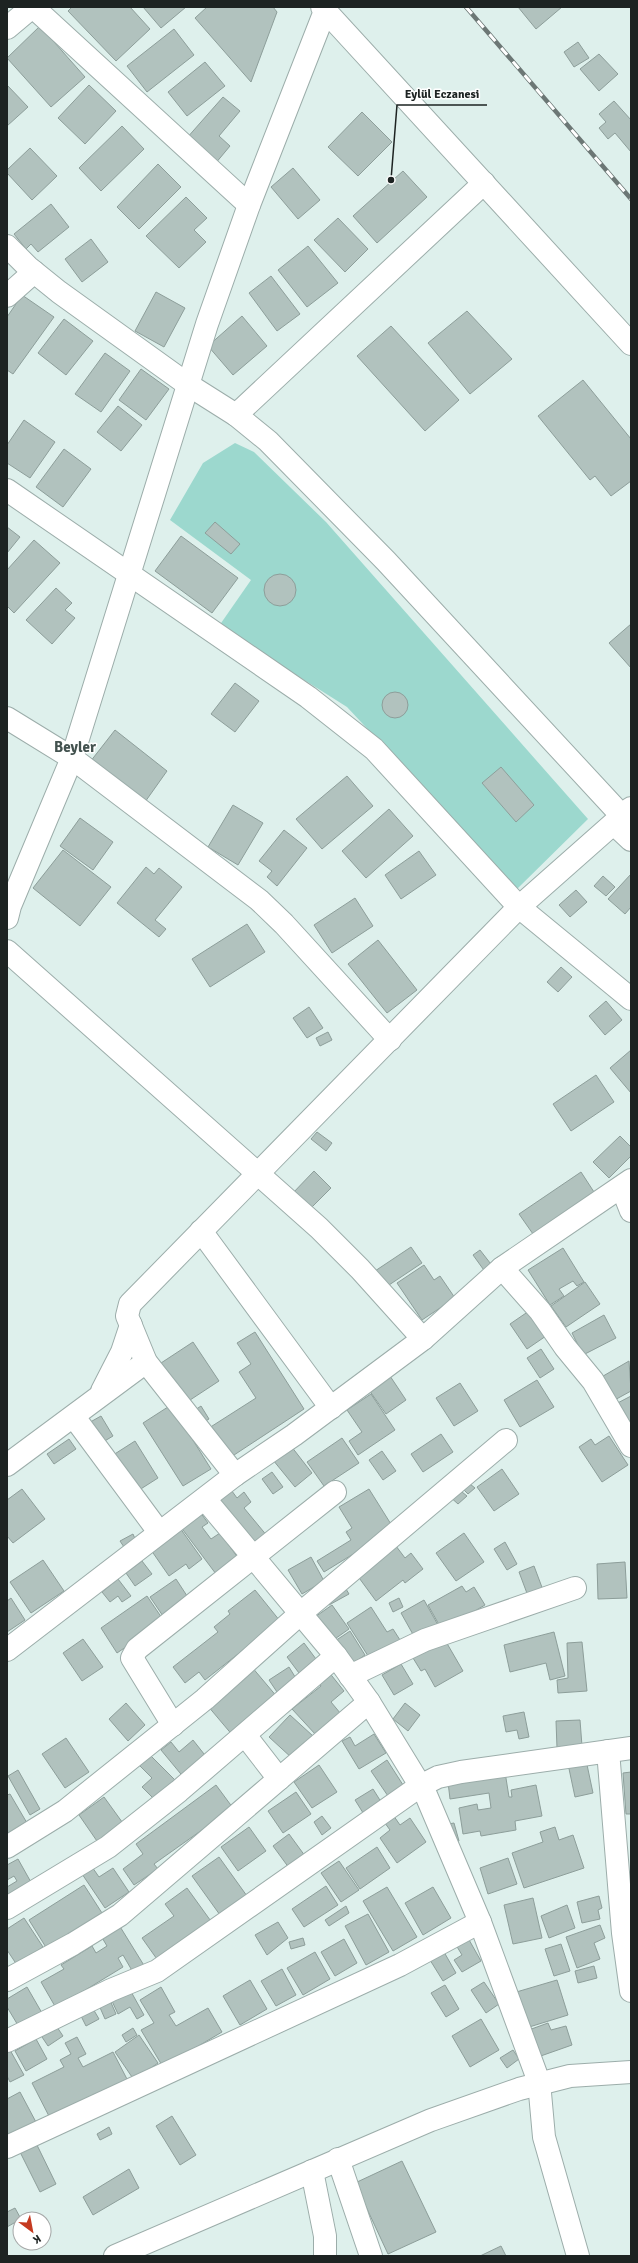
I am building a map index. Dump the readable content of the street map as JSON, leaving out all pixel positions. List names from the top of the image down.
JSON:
{
  "districts": ["Beyler"],
  "places": ["Eylül Eczanesi"],
  "north": "bottom right"
}
